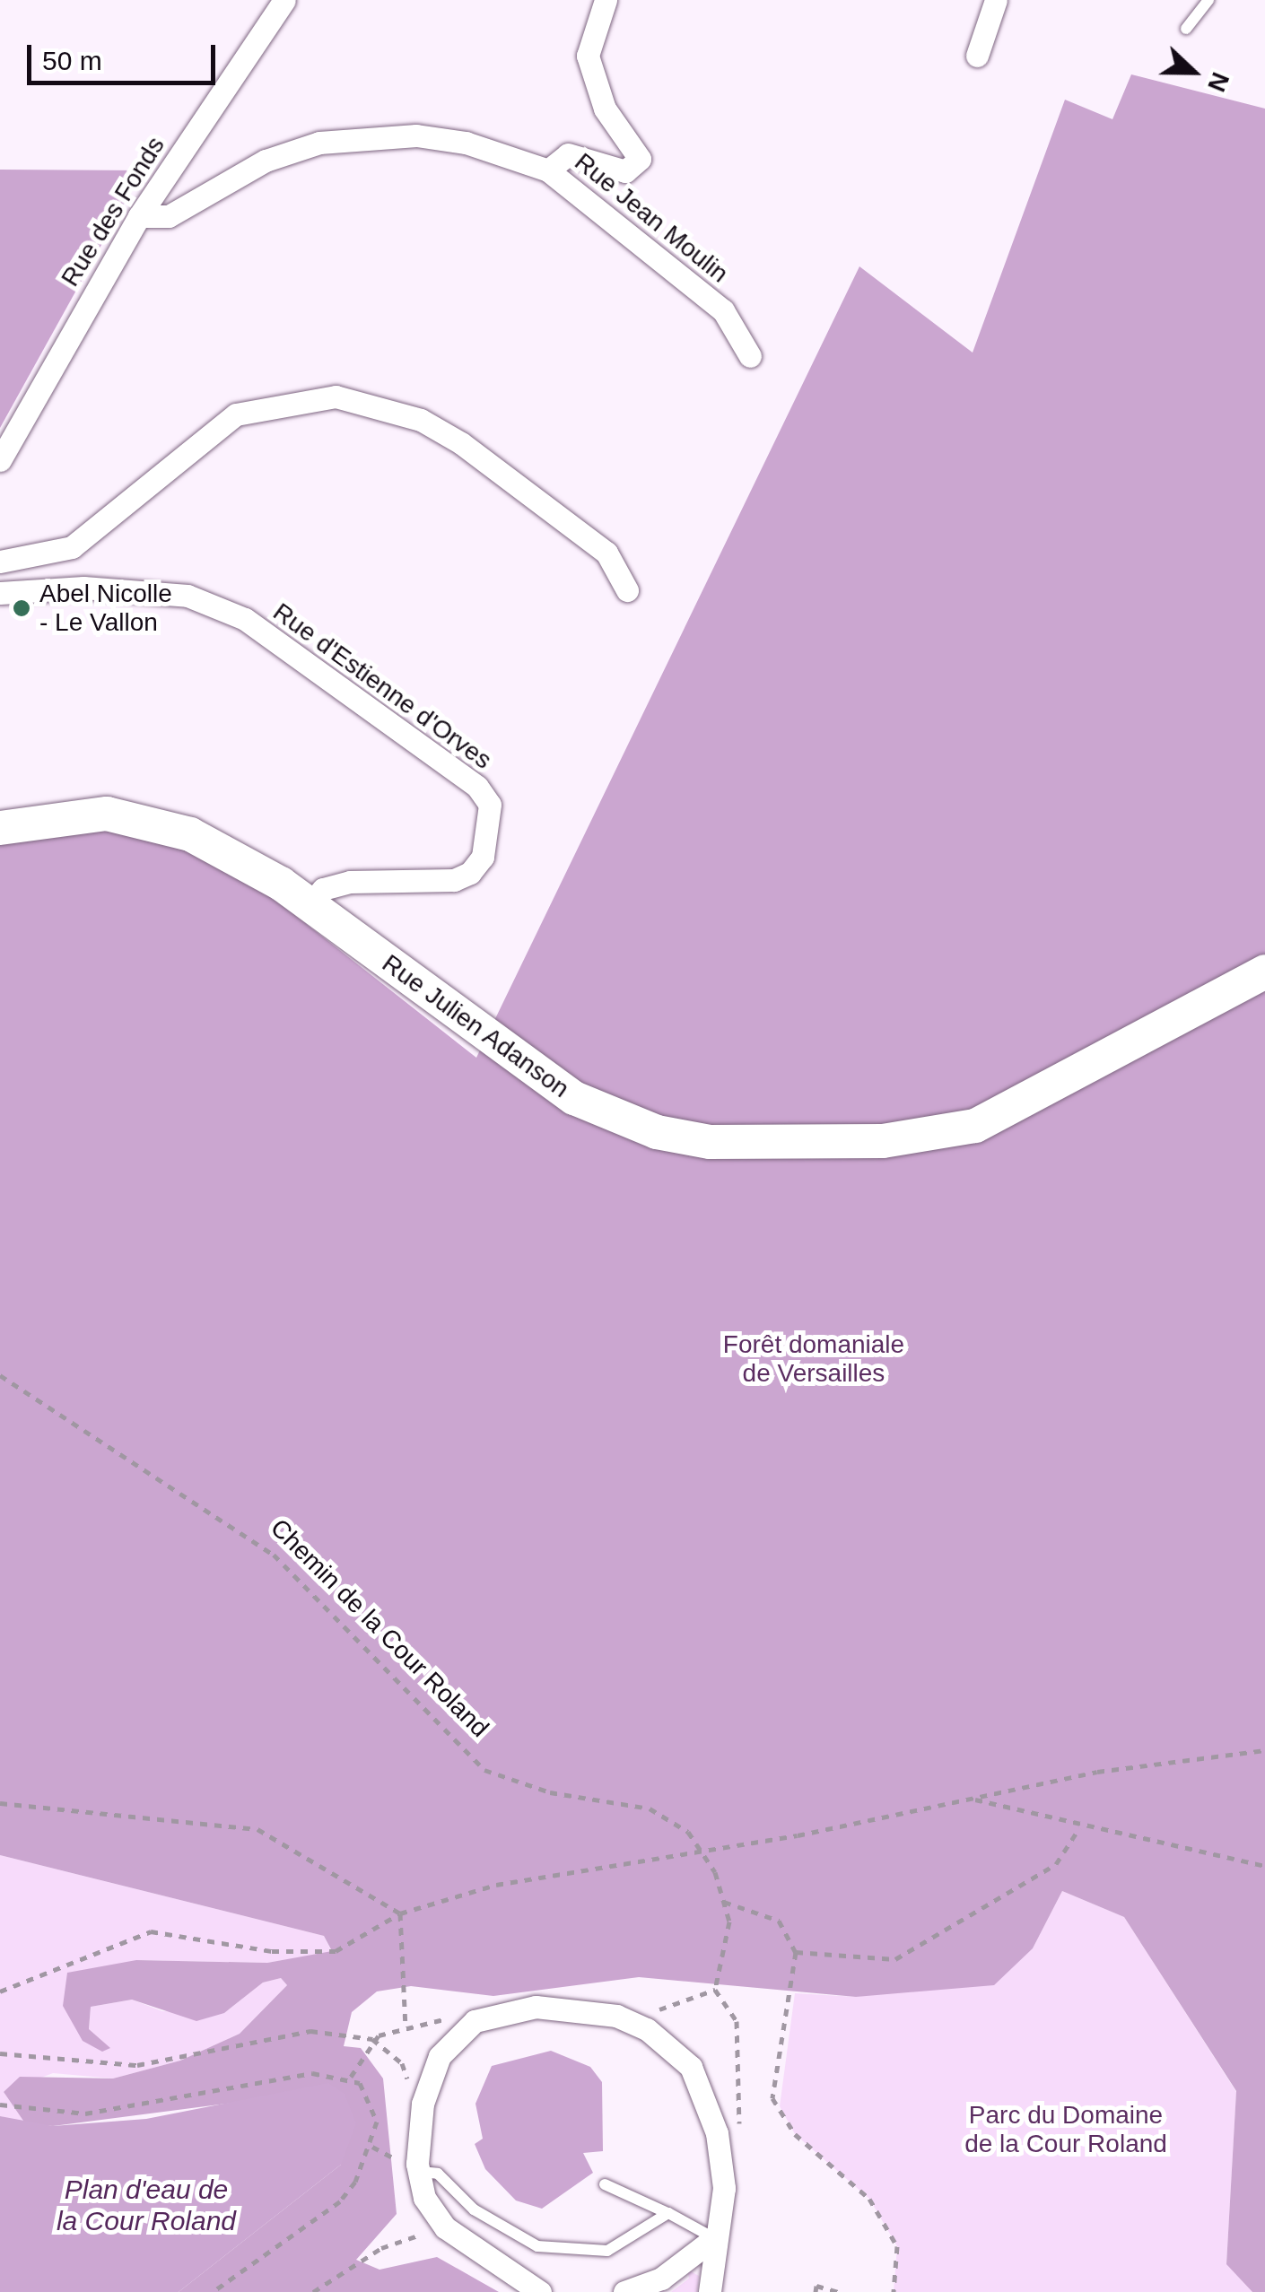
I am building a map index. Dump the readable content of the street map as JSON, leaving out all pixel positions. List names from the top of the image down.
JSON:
{
  "streets": {
    "main road": ["Rue Julien Adanson"],
    "street": ["Rue des Fonds", "Rue Jean Moulin", "Rue d'Estienne d'Orves"],
    "path": ["Chemin de la Cour Roland"]
  },
  "crossings": [
    ["Rue des Fonds", "Rue Jean Moulin"],
    ["Rue d'Estienne d'Orves", "Rue Julien Adanson"]
  ],
  "water": ["Plan d'eau de la Cour Roland"],
  "parks": ["Forêt domaniale de Versailles", "Parc du Domaine de la Cour Roland"],
  "places": ["Abel Nicolle - Le Vallon"],
  "scale_bar": "50 m",
  "north": "right"
}
